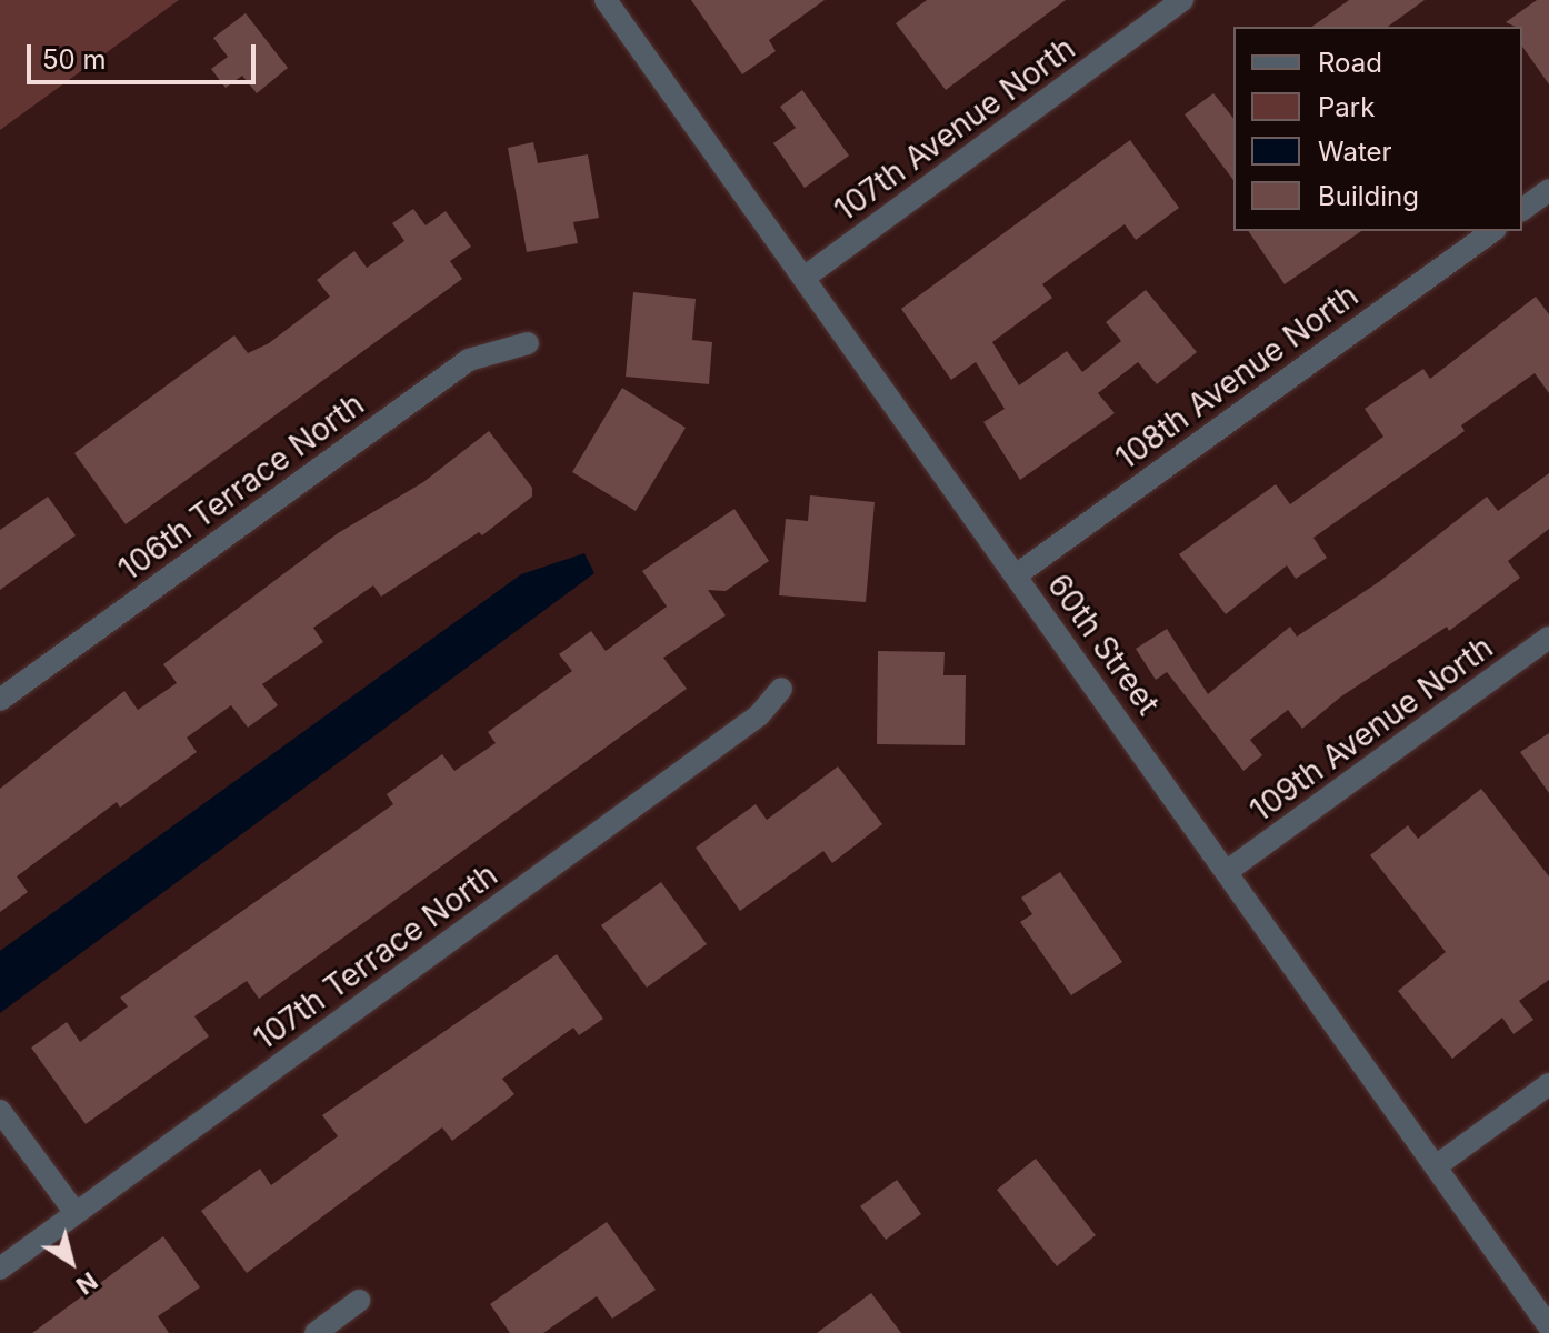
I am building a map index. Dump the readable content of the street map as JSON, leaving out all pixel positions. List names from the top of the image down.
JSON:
{
  "streets": {
    "street": [
      "107th Avenue North",
      "108th Avenue North",
      "106th Terrace North",
      "60th Street",
      "109th Avenue North",
      "107th Terrace North"
    ]
  },
  "crossings": [
    ["107th Avenue North", "60th Street"],
    ["108th Avenue North", "60th Street"],
    ["60th Street", "109th Avenue North"]
  ],
  "legend": [
    "Road",
    "Park",
    "Water",
    "Building"
  ],
  "scale_bar": "50 m",
  "north": "bottom right"
}
